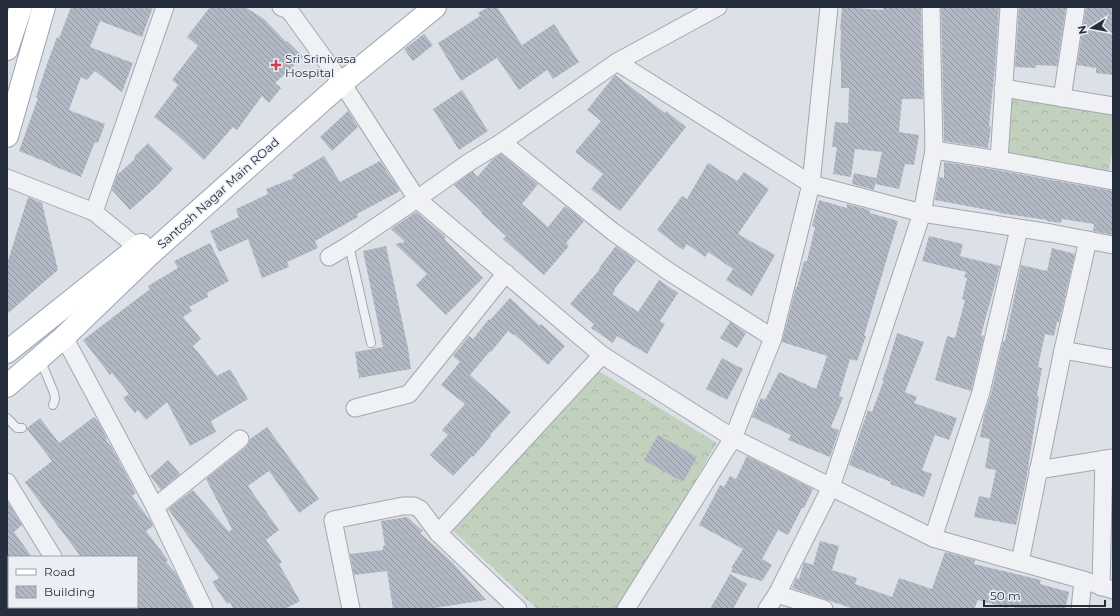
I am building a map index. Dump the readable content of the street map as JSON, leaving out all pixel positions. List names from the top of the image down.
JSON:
{
  "streets": {
    "main road": ["Santosh Nagar Main ROad"]
  },
  "places": {
    "health": ["Sri Srinivasa Hospital"]
  },
  "legend": ["Road", "Building"],
  "scale_bar": "50 m",
  "north": "left"
}
